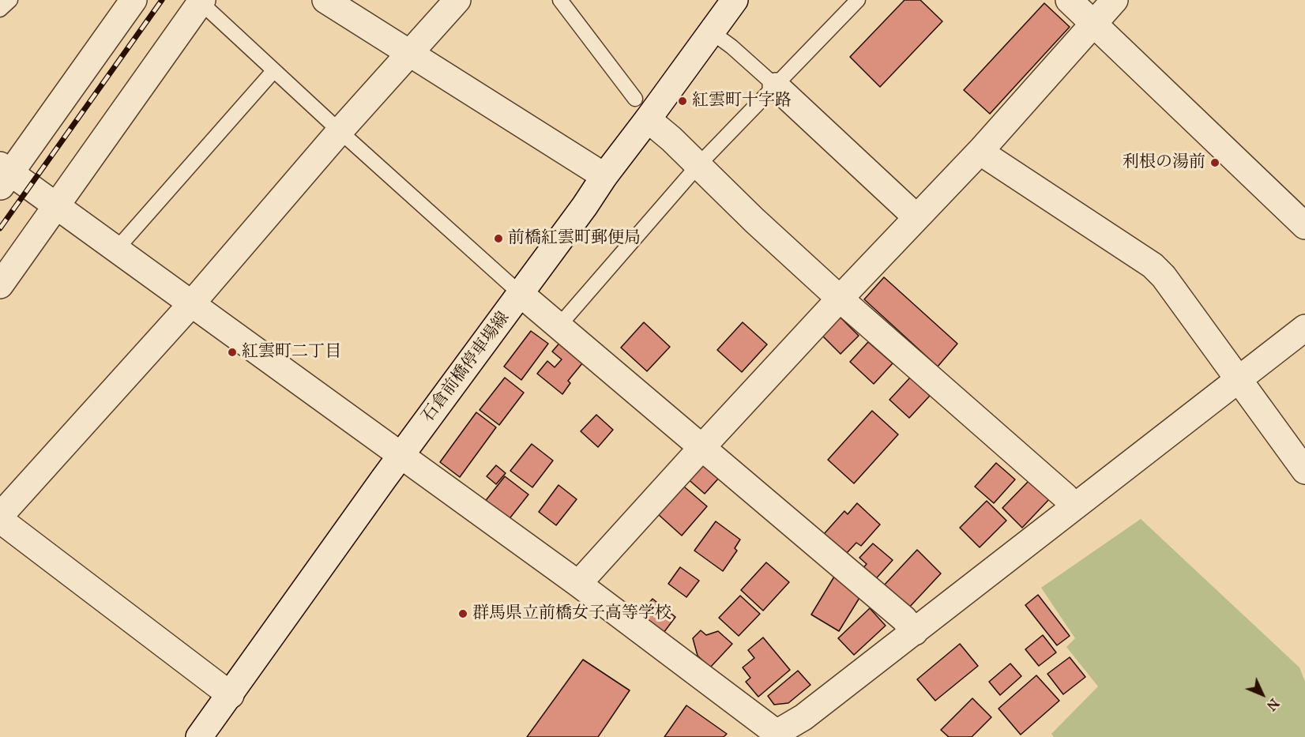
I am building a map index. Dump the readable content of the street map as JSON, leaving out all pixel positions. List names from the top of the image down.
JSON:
{
  "streets": {
    "street": ["石倉前橋停車場線"]
  },
  "places": [
    "紅雲町十字路",
    "利根の湯前",
    "前橋紅雲町郵便局",
    "紅雲町二丁目",
    "群馬県立前橋女子高等学校"
  ],
  "north": "bottom right"
}
